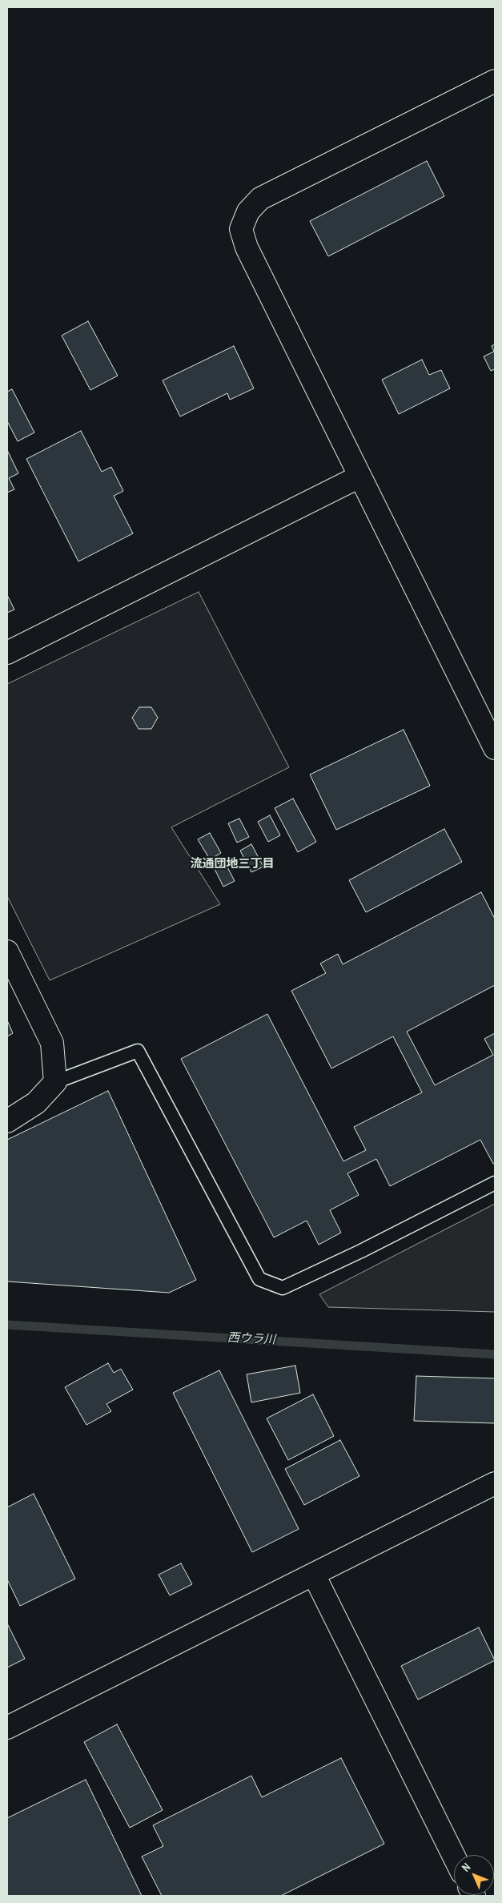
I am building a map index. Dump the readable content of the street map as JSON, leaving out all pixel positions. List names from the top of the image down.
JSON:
{
  "districts": ["流通団地三丁目"],
  "water": ["西ウラ川"],
  "north": "top left"
}
